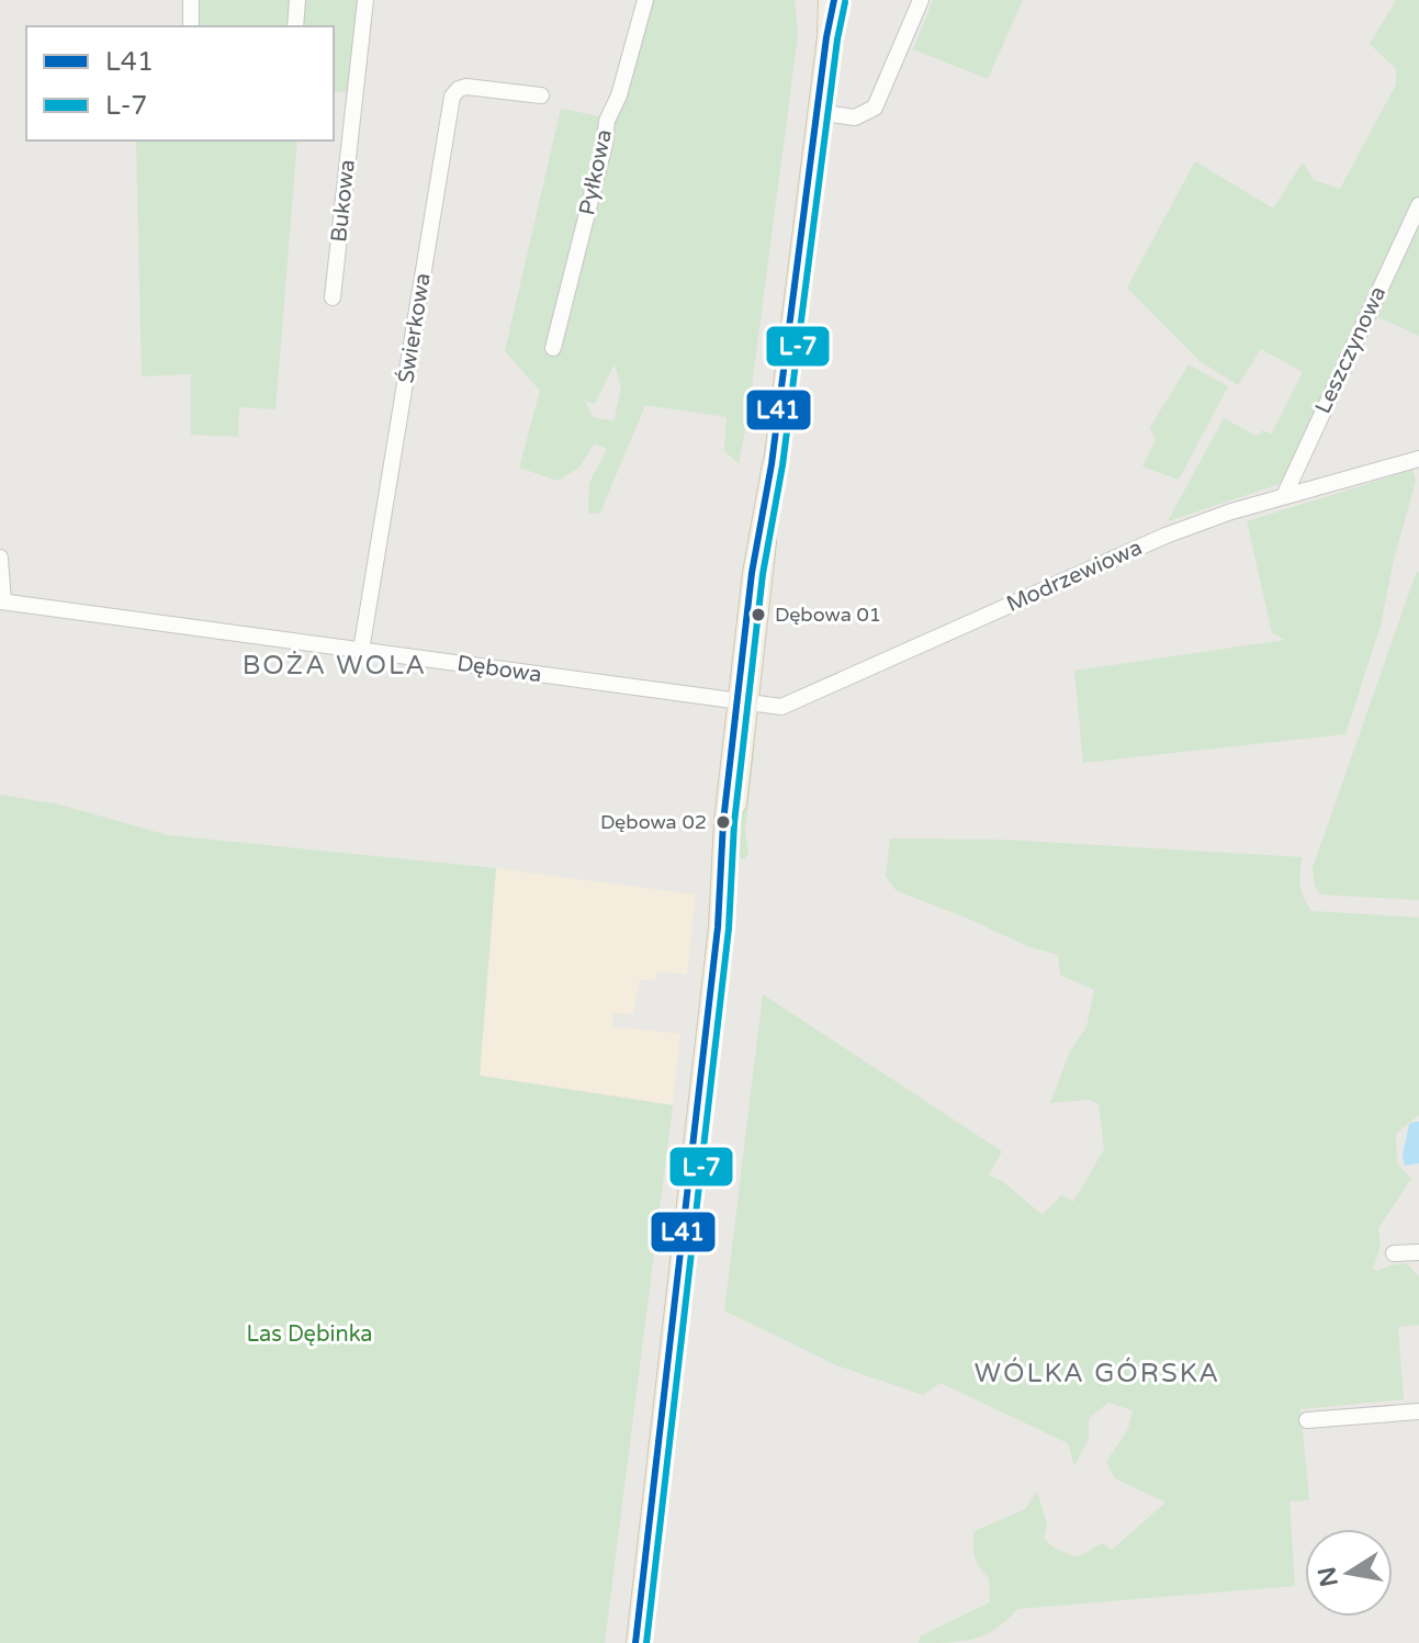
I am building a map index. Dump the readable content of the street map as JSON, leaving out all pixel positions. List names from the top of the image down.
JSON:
{
  "streets": {
    "street": [
      "Pyłkowa",
      "Bukowa",
      "Świerkowa",
      "Leszczynowa",
      "Modrzewiowa",
      "Dębowa"
    ]
  },
  "crossings": [
    ["Świerkowa", "Dębowa"],
    ["Leszczynowa", "Modrzewiowa"],
    ["Modrzewiowa", "Dębowa"]
  ],
  "districts": ["BOŻA WOLA", "WÓLKA GÓRSKA"],
  "parks": ["Las Dębinka"],
  "places": ["Dębowa 01", "Dębowa 02"],
  "lines": ["transit line L41", "transit line L-7"],
  "legend": ["L41", "L-7"],
  "north": "left"
}
